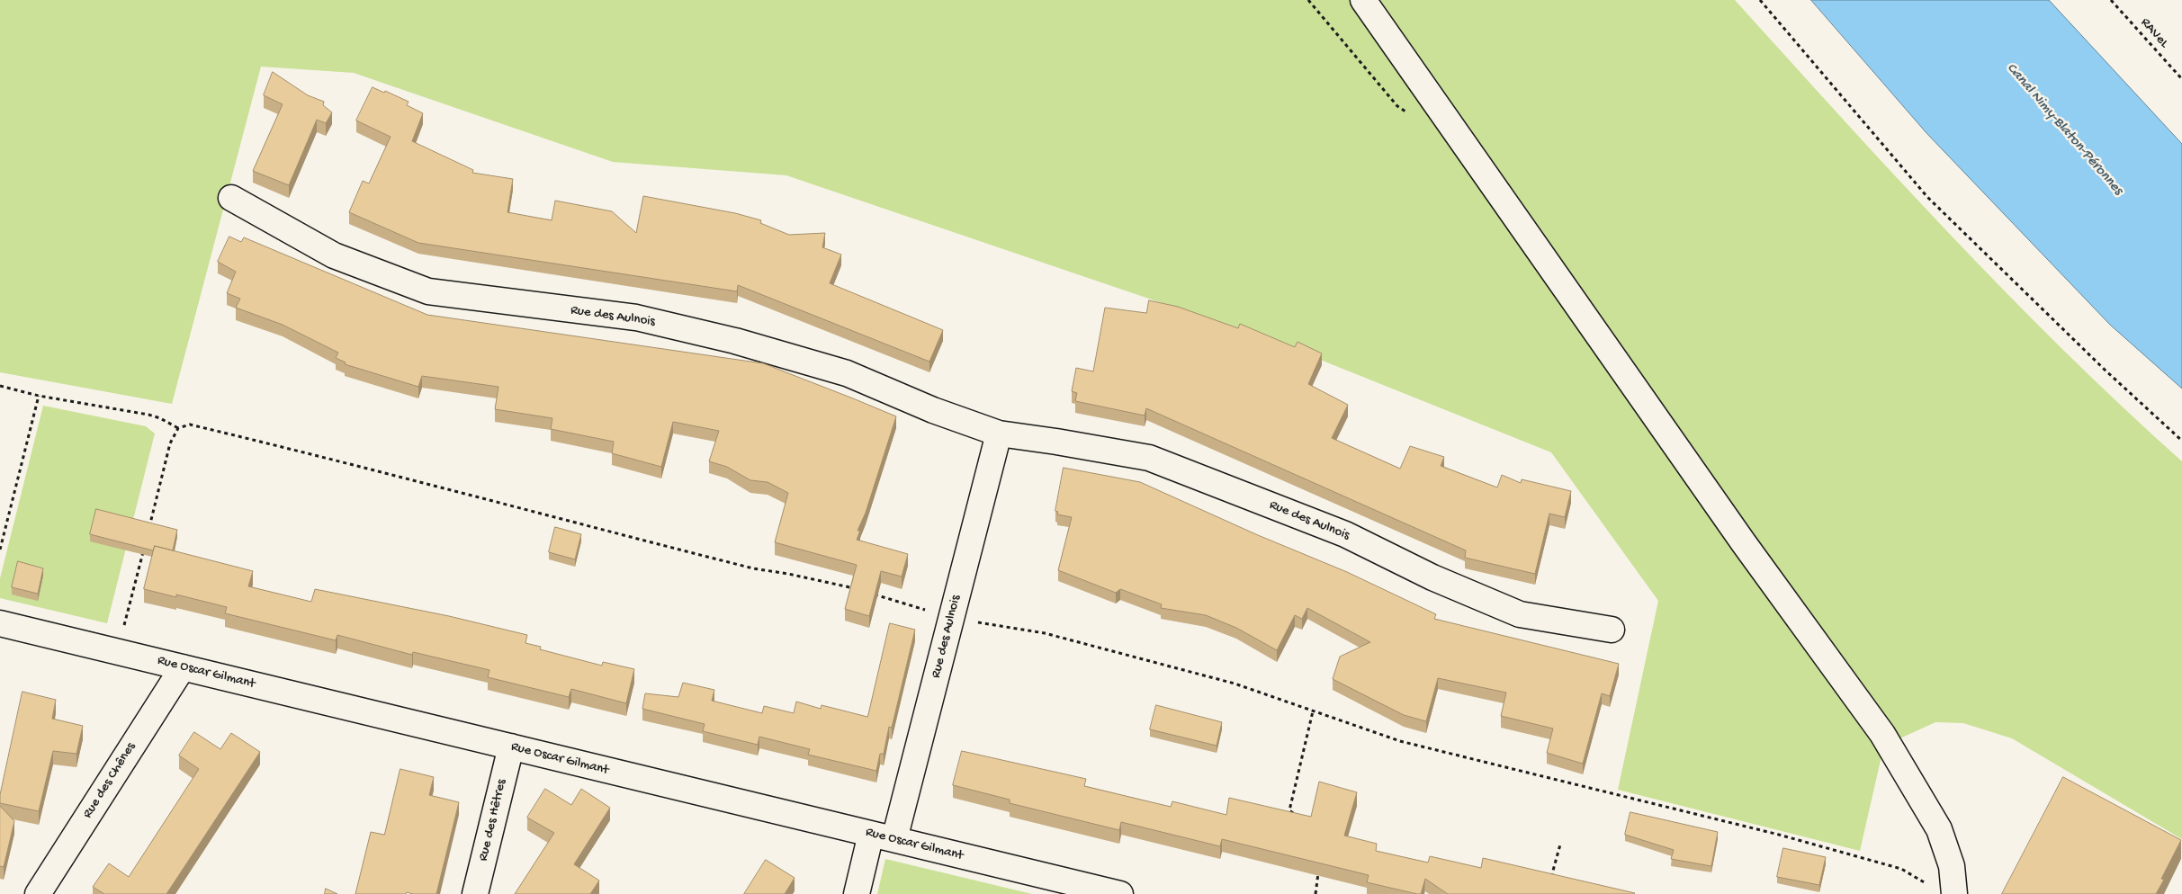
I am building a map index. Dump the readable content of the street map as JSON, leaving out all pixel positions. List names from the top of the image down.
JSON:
{
  "streets": {
    "street": [
      "Rue des Aulnois",
      "Rue Oscar Gilmant",
      "Rue des Chênes",
      "Rue des Hêtres"
    ],
    "path": ["RAVeL"]
  },
  "crossings": [
    ["Rue des Aulnois", "Rue Oscar Gilmant"],
    ["Rue Oscar Gilmant", "Rue des Chênes"],
    ["Rue Oscar Gilmant", "Rue des Hêtres"]
  ],
  "water": ["Canal Nimy-Blaton-Péronnes"]
}
